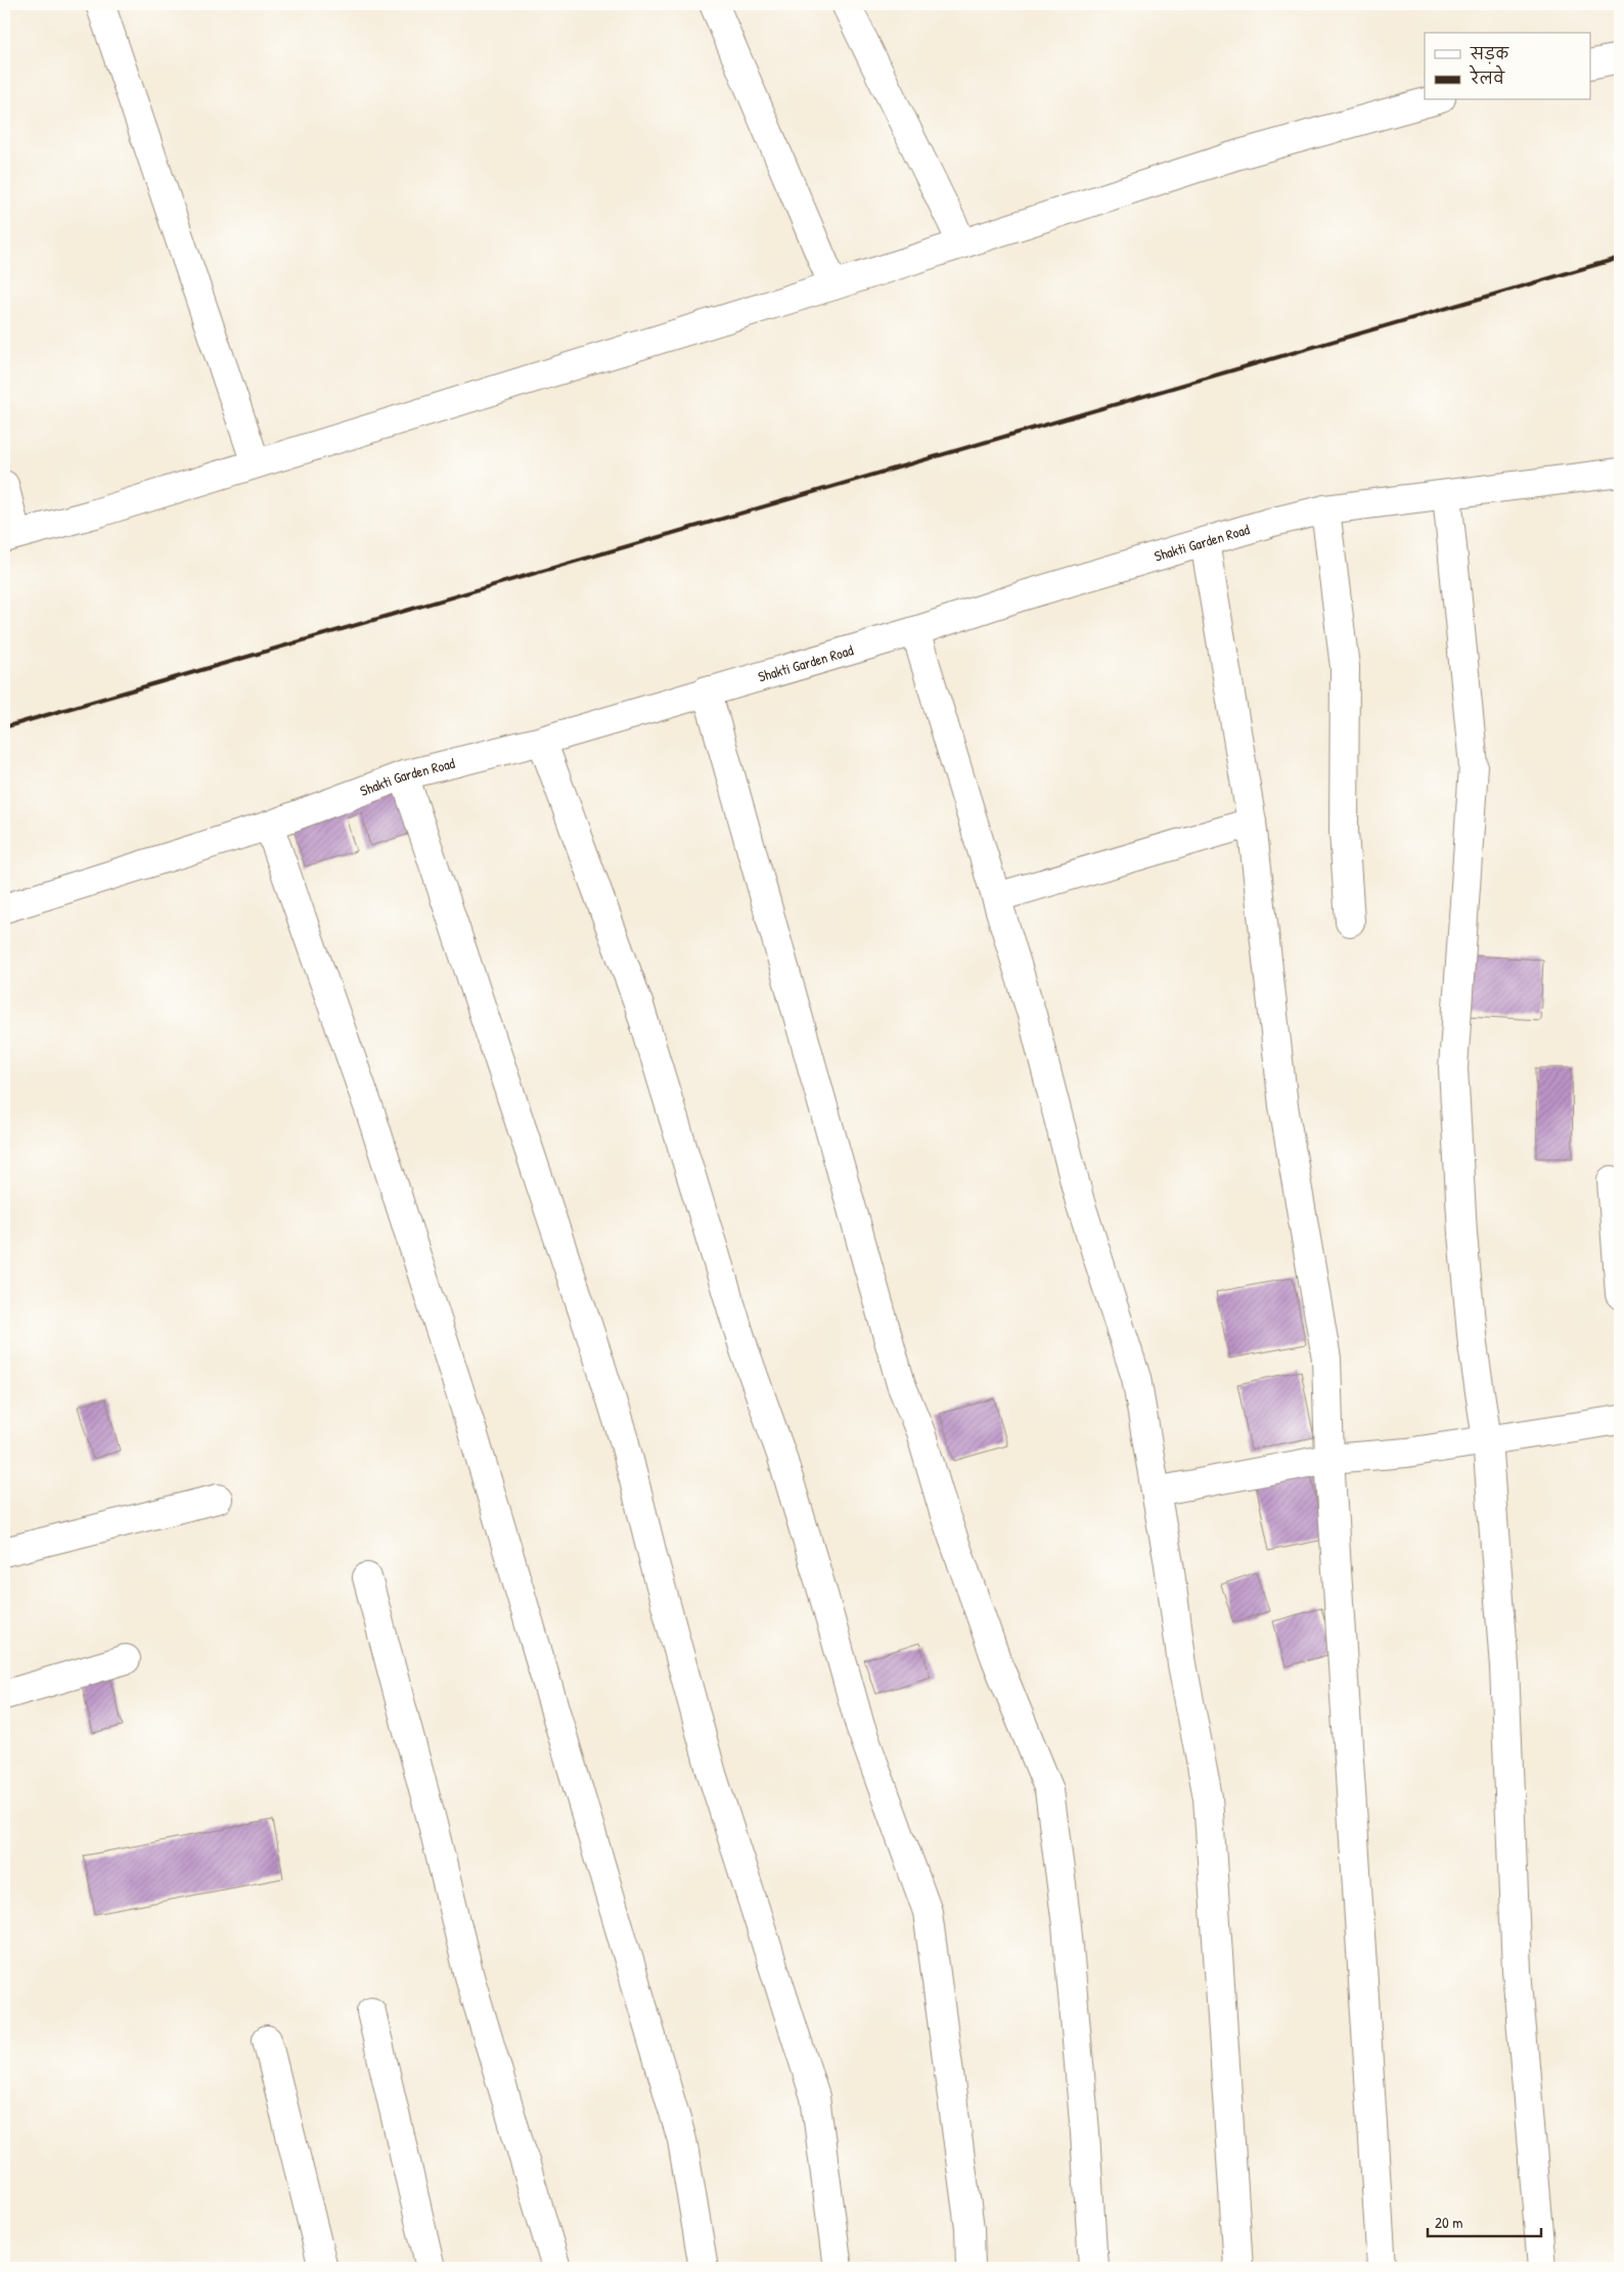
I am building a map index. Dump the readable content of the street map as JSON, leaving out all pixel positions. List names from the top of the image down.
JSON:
{
  "streets": {
    "street": ["Shakti Garden Road"]
  },
  "legend": ["सड़क", "रेलवे"],
  "scale_bar": "20 m"
}
